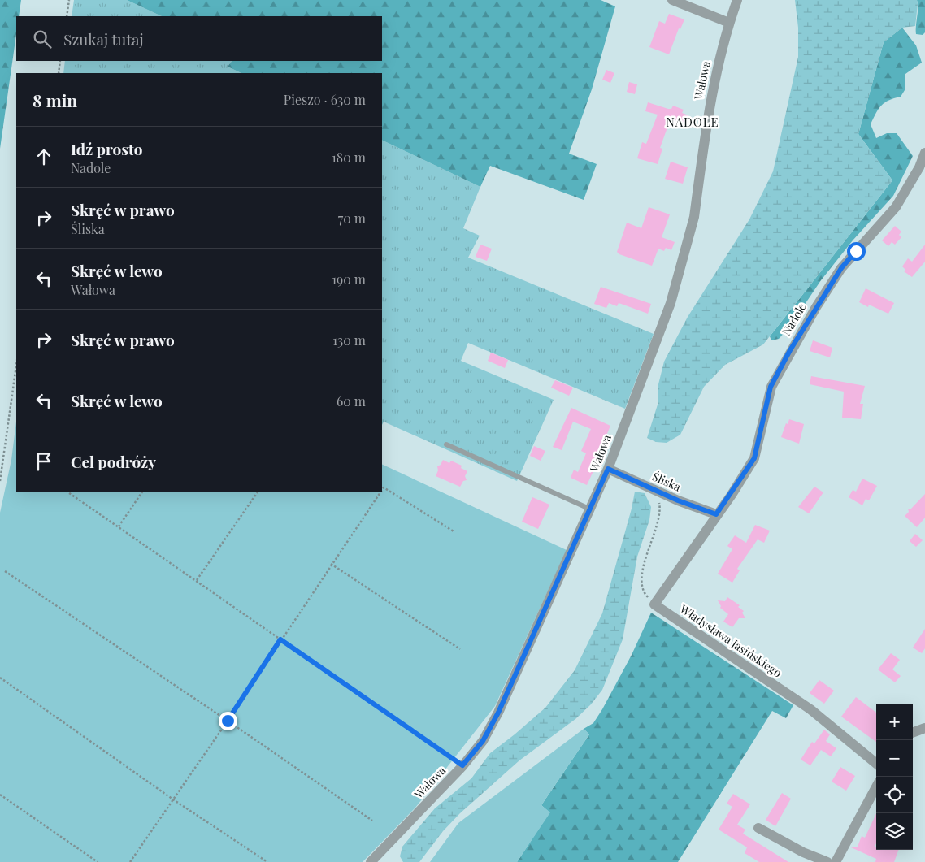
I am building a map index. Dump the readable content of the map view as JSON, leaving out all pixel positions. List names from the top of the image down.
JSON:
{
  "streets": {
    "street": [
      "Wałowa",
      "Nadole",
      "Śliska",
      "Władysława Jasińskiego"
    ]
  },
  "crossings": [
    ["Wałowa", "Śliska"],
    ["Nadole", "Śliska"]
  ],
  "districts": ["NADOLE"],
  "page": {
    "search": "Szukaj tutaj",
    "heading": ["8 min", "Pieszo · 630 m"],
    "list": [
      ["Idź prosto", "Nadole", "180 m"],
      ["Skręć w prawo", "Śliska", "70 m"],
      ["Skręć w lewo", "Wałowa", "190 m"],
      ["Skręć w prawo", "130 m"],
      ["Skręć w lewo", "60 m"],
      "Cel podróży"
    ],
    "map_buttons": ["+", "−"]
  }
}
